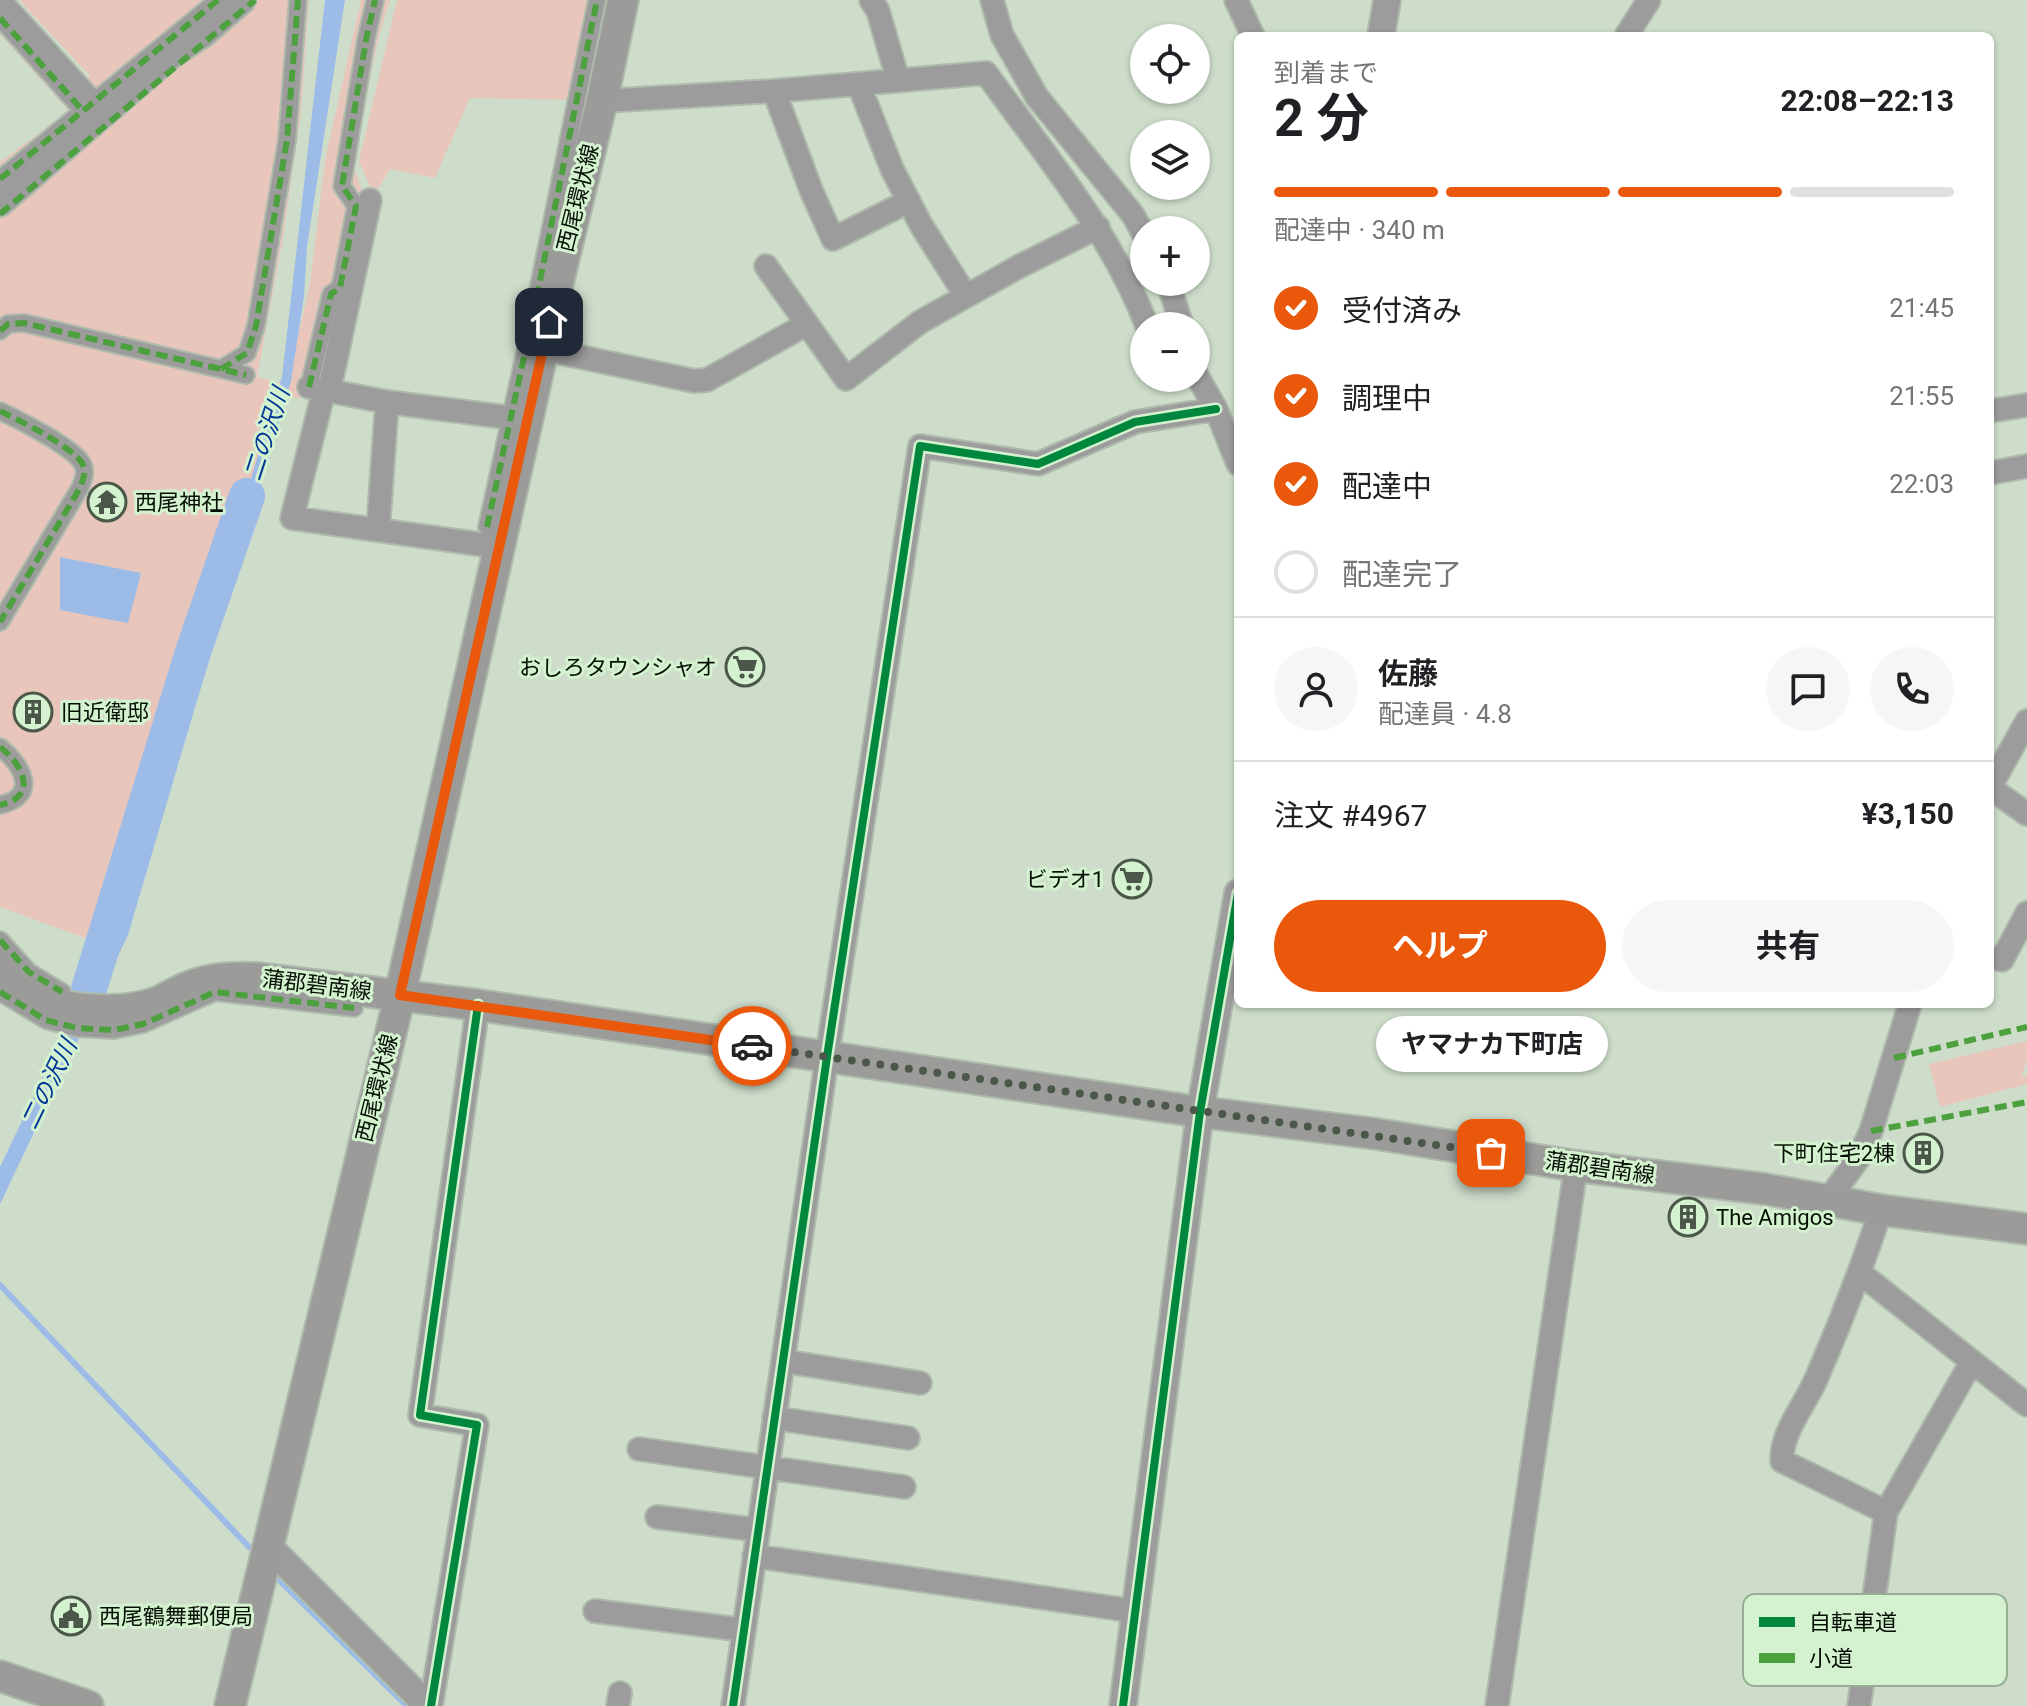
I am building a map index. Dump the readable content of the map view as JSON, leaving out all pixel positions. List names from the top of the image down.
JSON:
{
  "streets": {
    "main road": ["西尾環状線", "蒲郡碧南線"]
  },
  "crossings": [
    ["西尾環状線", "蒲郡碧南線"]
  ],
  "water": ["二の沢川"],
  "places": {
    "temple": ["西尾神社"],
    "supermarket": ["おしろタウンシャオ", "ビデオ1"],
    "building": ["旧近衛邸", "下町住宅2棟", "The Amigos"],
    "other": ["ヤマナカ下町店"],
    "public building": ["西尾鶴舞郵便局"]
  },
  "legend": ["自転車道", "小道"],
  "page": {
    "map_buttons": ["+", "−"],
    "heading": ["2 分", "到着まで", "22:08–22:13"],
    "panel": [
      "佐藤",
      "配達員 · 4.8",
      "注文 #4967",
      "¥3,150"
    ],
    "bar": "配達中 · 340 m",
    "list": [
      ["受付済み", "21:45"],
      ["調理中", "21:55"],
      ["配達中", "22:03"],
      "配達完了"
    ],
    "buttons": ["ヘルプ", "共有"],
    "bubble": "ヤマナカ下町店"
  }
}
